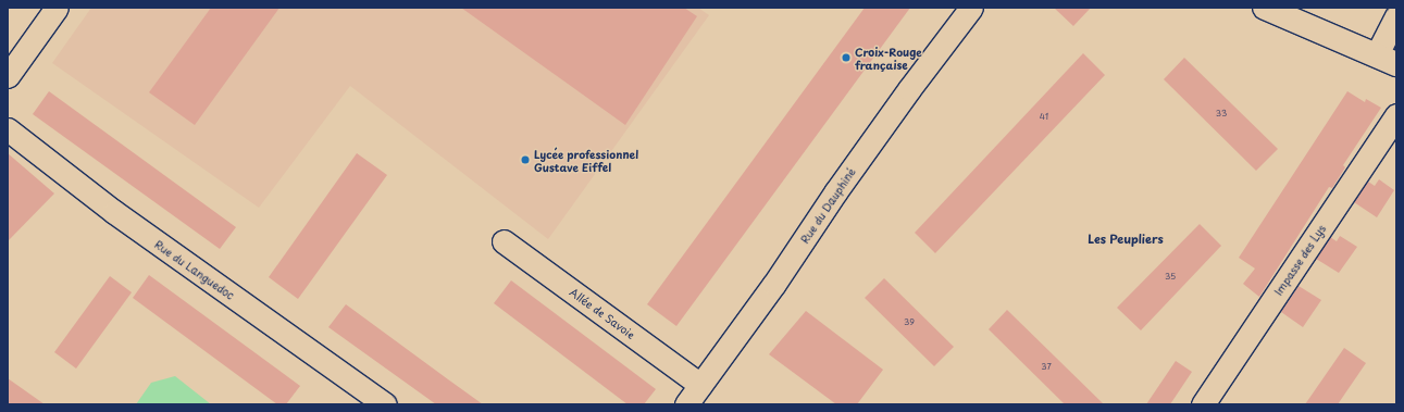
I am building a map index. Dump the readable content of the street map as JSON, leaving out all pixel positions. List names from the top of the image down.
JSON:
{
  "streets": {
    "street": [
      "Rue du Dauphiné",
      "Impasse des Lys",
      "Rue du Languedoc",
      "Allée de Savoie"
    ]
  },
  "crossings": [
    ["Rue du Dauphiné", "Allée de Savoie"]
  ],
  "districts": ["Les Peupliers"],
  "places": ["Croix-Rouge française", "Lycée professionnel Gustave Eiffel"],
  "house_numbers": [
    "33",
    "41",
    "35",
    "39",
    "37"
  ]
}
